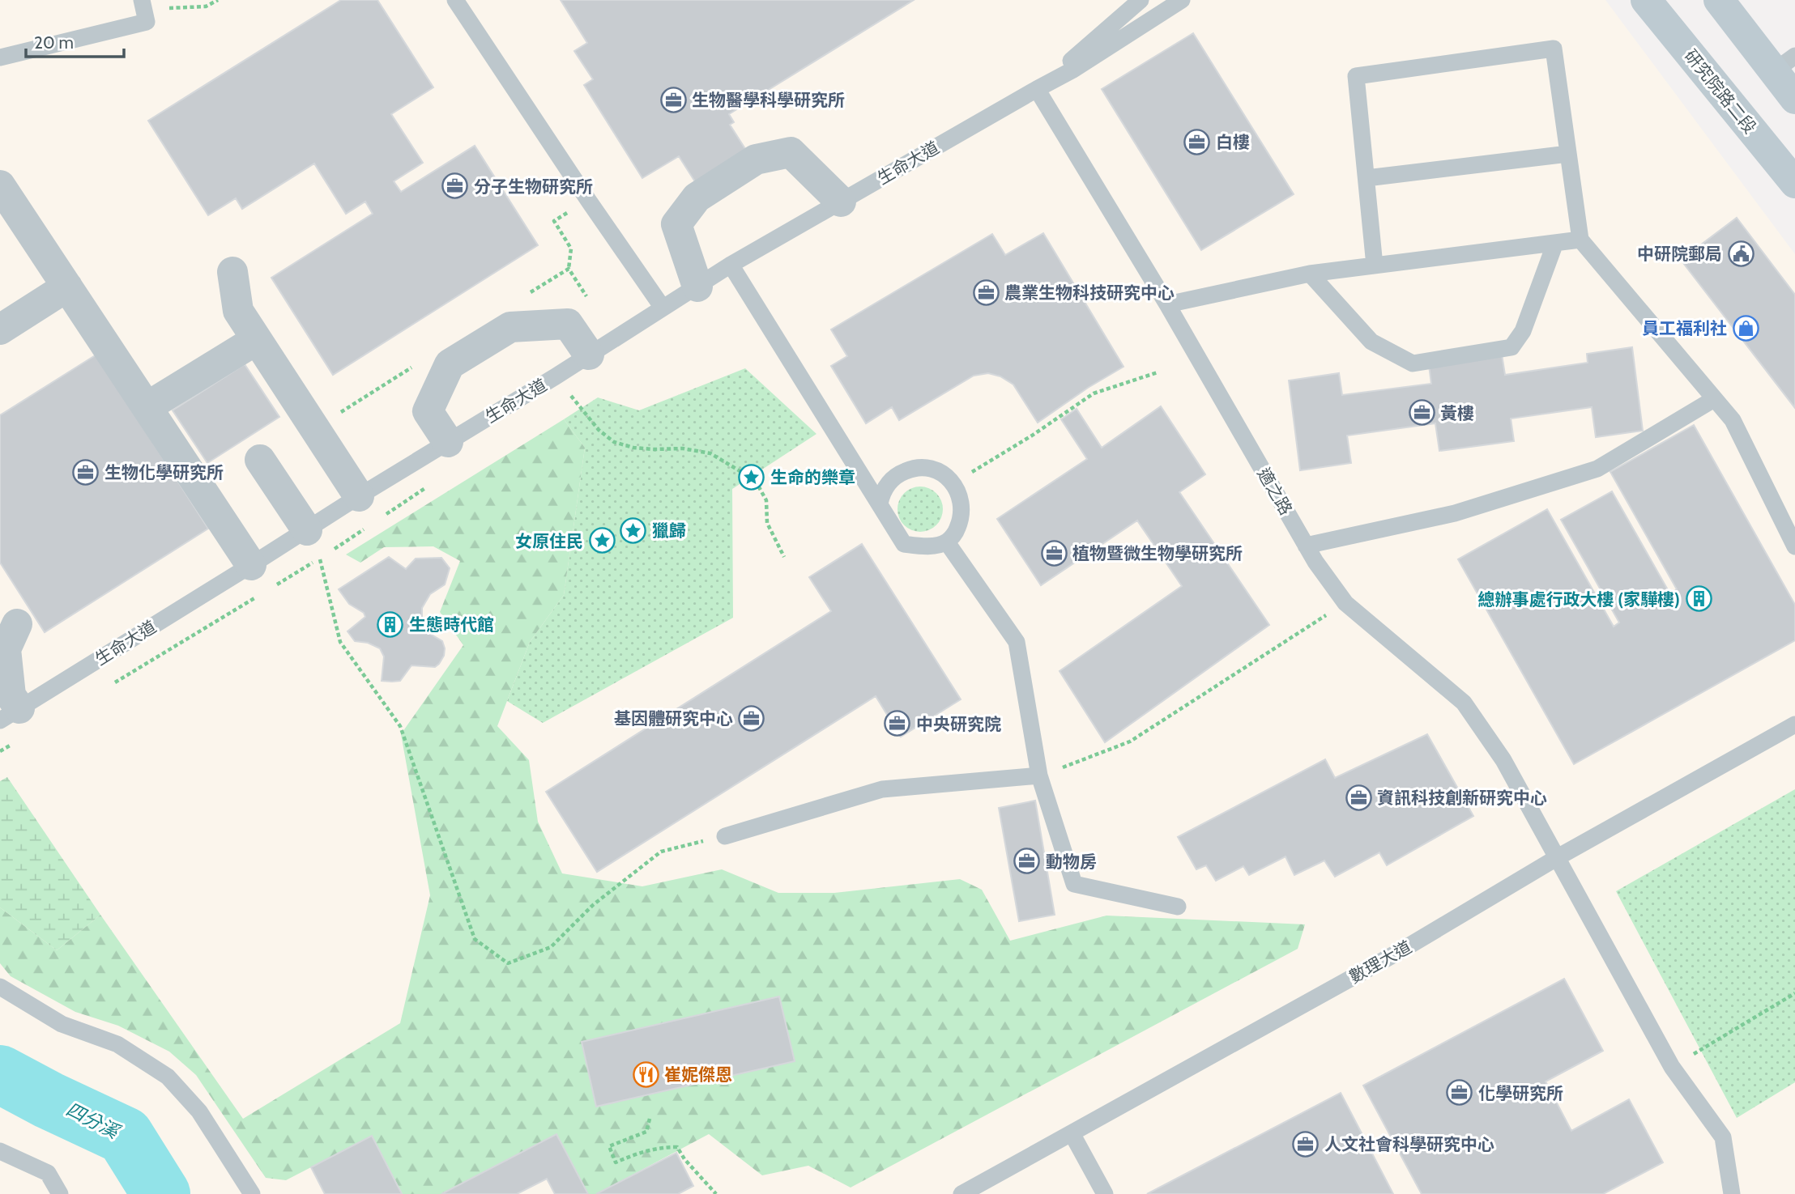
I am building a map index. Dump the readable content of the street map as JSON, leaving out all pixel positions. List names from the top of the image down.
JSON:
{
  "streets": {
    "main road": ["研究院路二段"],
    "lane": ["生命大道", "適之路", "數理大道"]
  },
  "crossings": [
    ["生命大道", "適之路"],
    ["適之路", "數理大道"]
  ],
  "water": ["四分溪"],
  "places": {
    "office": [
      "生物醫學科學研究所",
      "白樓",
      "分子生物研究所",
      "農業生物科技研究中心",
      "黃樓",
      "生物化學研究所",
      "植物暨微生物學研究所",
      "基因體研究中心",
      "中央研究院",
      "資訊科技創新研究中心",
      "動物房",
      "化學研究所",
      "人文社會科學研究中心"
    ],
    "public building": ["中研院郵局"],
    "shop": ["員工福利社"],
    "place": ["生命的樂章", "獵歸", "女原住民"],
    "building": ["總辦事處行政大樓 (家驊樓)", "生態時代館"],
    "restaurant": ["崔妮傑恩"]
  },
  "scale_bar": "20 m"
}
